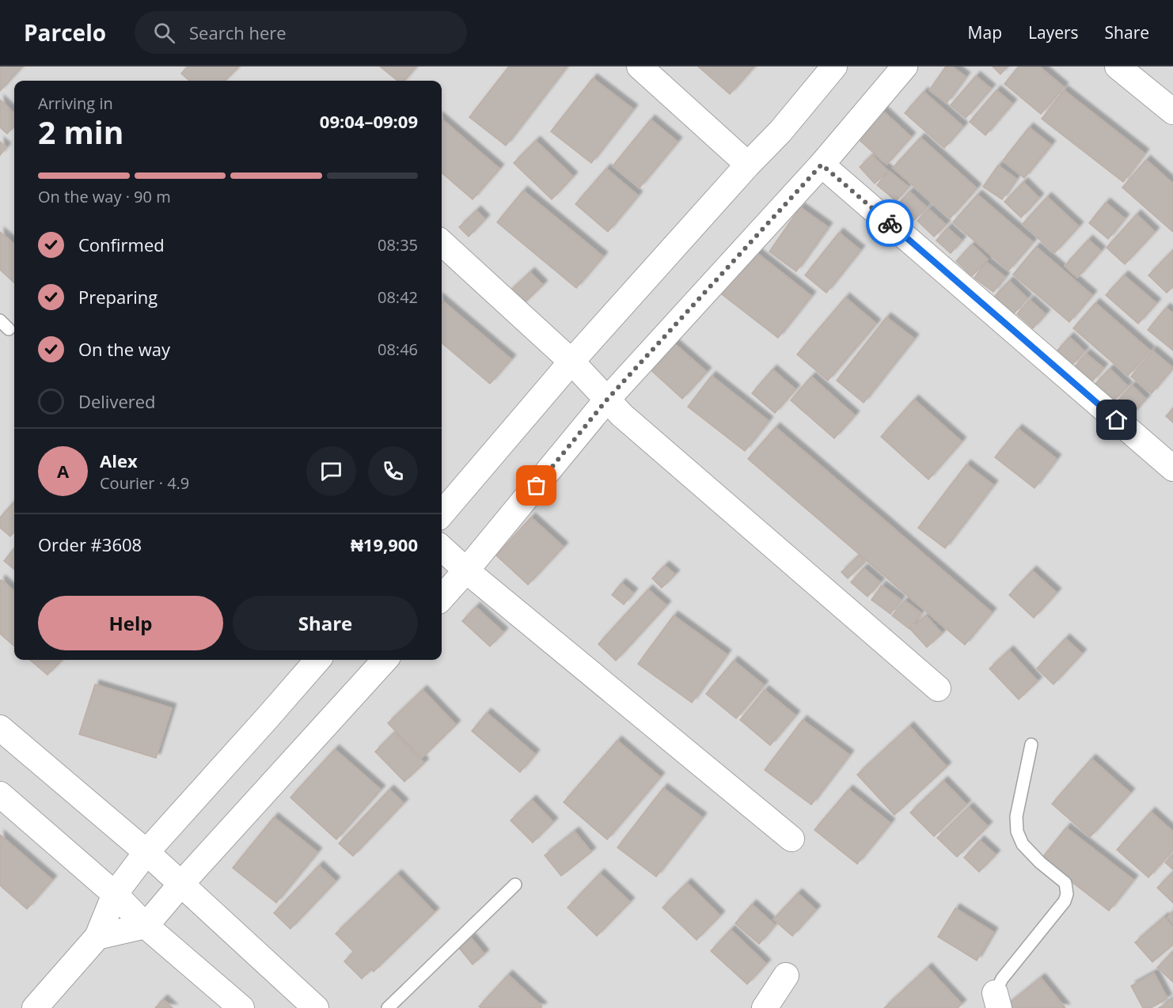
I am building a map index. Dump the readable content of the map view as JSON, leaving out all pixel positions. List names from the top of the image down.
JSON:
{
  "page": {
    "header": "Parcelo",
    "search": "Search here",
    "nav": ["Map", "Layers", "Share"],
    "heading": ["2 min", "Arriving in", "09:04–09:09"],
    "panel": [
      "Alex",
      "Courier · 4.9",
      "Order #3608",
      "₦19,900"
    ],
    "bar": "On the way · 90 m",
    "list": [
      ["Confirmed", "08:35"],
      ["Preparing", "08:42"],
      ["On the way", "08:46"],
      "Delivered"
    ],
    "round": "A",
    "buttons": ["Help", "Share"]
  }
}
